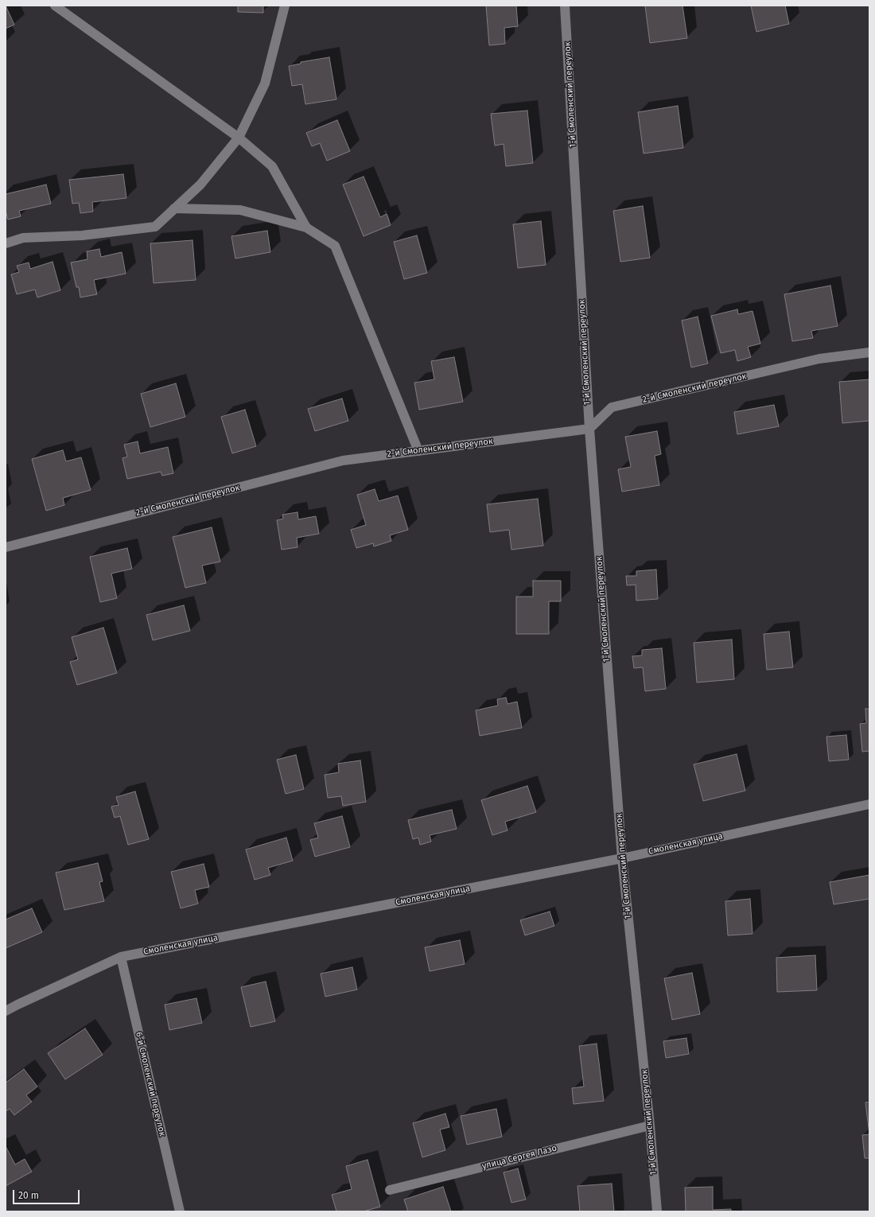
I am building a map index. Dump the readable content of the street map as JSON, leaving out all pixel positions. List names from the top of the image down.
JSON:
{
  "streets": {
    "street": [
      "1-й Смоленский переулок",
      "2-й Смоленский переулок",
      "Смоленская улица",
      "6-й Смоленский переулок",
      "улица Сергея Лазо"
    ]
  },
  "crossings": [
    ["1-й Смоленский переулок", "2-й Смоленский переулок"],
    ["1-й Смоленский переулок", "Смоленская улица"],
    ["1-й Смоленский переулок", "улица Сергея Лазо"],
    ["Смоленская улица", "6-й Смоленский переулок"]
  ],
  "scale_bar": "20 m"
}
